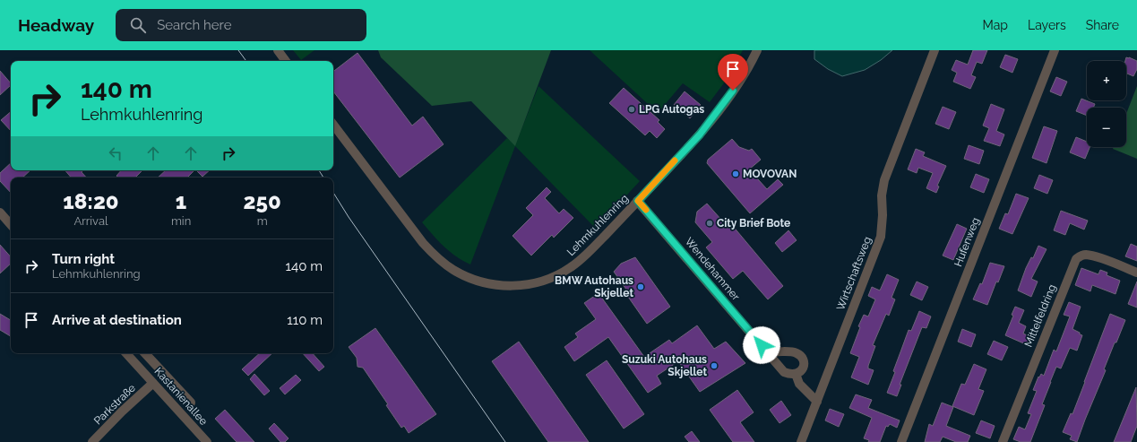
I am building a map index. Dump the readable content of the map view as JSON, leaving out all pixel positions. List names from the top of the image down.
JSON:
{
  "streets": {
    "street": [
      "Lehmkuhlenring",
      "Hufenweg",
      "Wendehammer",
      "Wirtschaftsweg",
      "Mittelfeldring",
      "Kastanienallee",
      "Parkstraße"
    ]
  },
  "crossings": [
    ["Lehmkuhlenring", "Wendehammer"],
    ["Kastanienallee", "Parkstraße"]
  ],
  "places": [
    "LPG Autogas",
    "MOVOVAN",
    "City Brief Bote",
    "BMW Autohaus Skjellet",
    "Suzuki Autohaus Skjellet"
  ],
  "page": {
    "header": "Headway",
    "search": "Search here",
    "nav": ["Map", "Layers", "Share"],
    "map_buttons": ["+", "−"],
    "turn": ["140 m", "Lehmkuhlenring"],
    "eta": [
      "18:20",
      "Arrival",
      "1",
      "min",
      "250",
      "m"
    ],
    "list": [
      {
        "name": "Turn right",
        "note": "Lehmkuhlenring",
        "value": "140 m"
      },
      {
        "name": "Arrive at destination",
        "value": "110 m"
      }
    ]
  }
}
